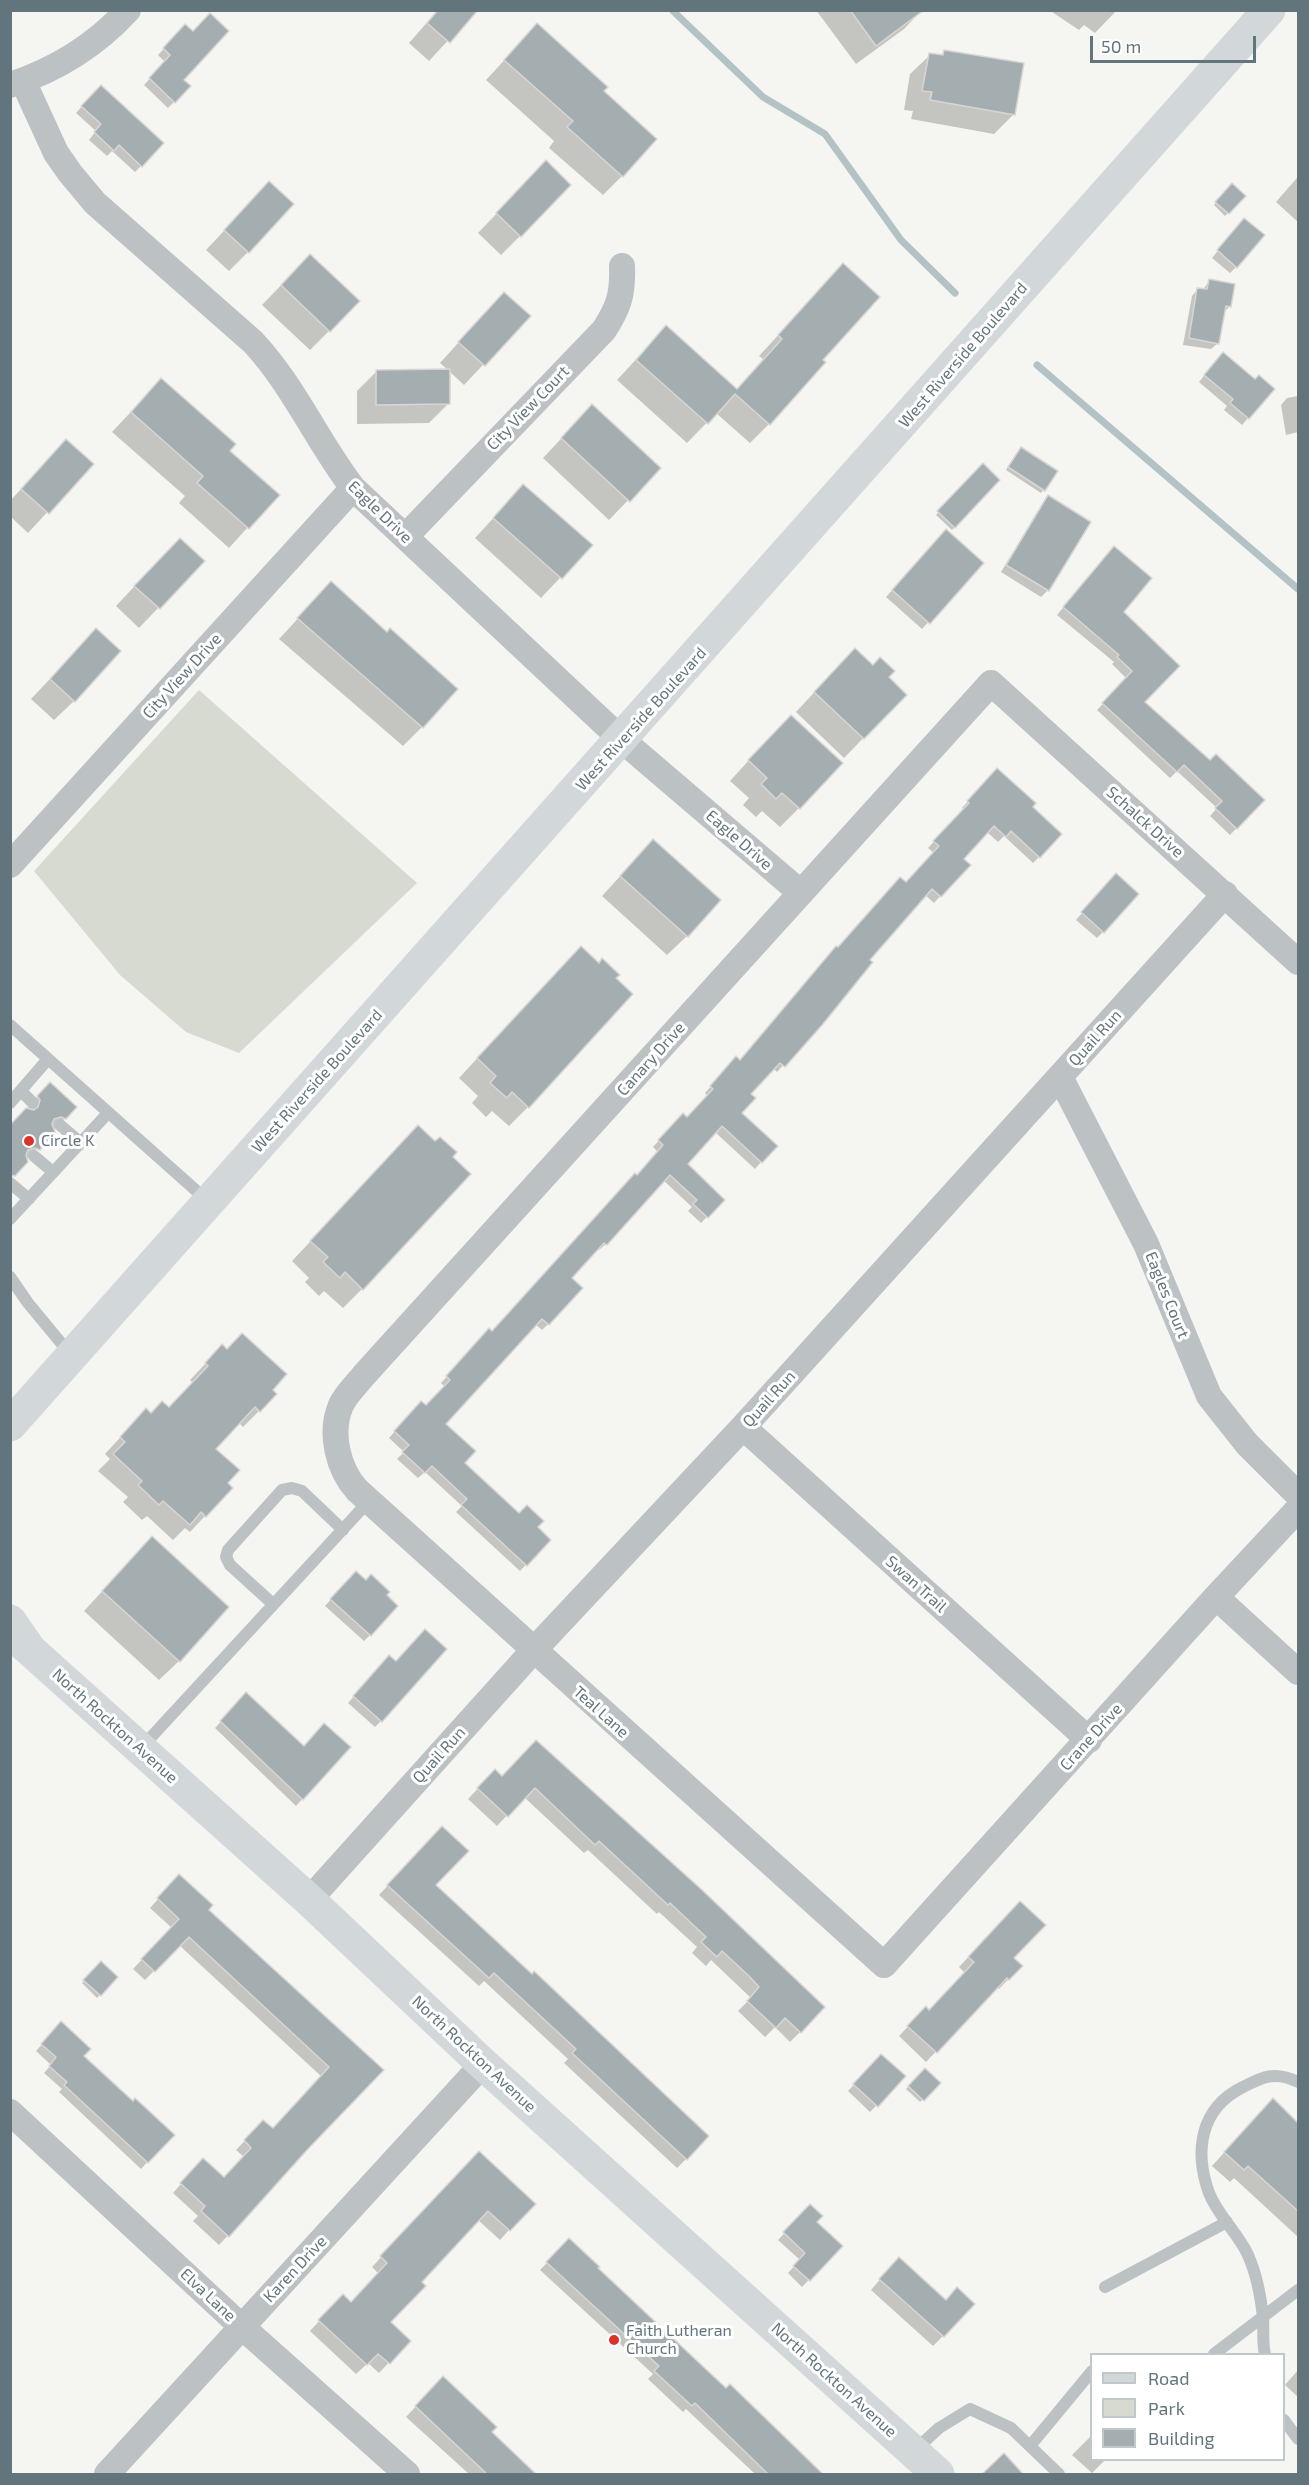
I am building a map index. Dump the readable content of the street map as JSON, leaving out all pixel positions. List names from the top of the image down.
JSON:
{
  "streets": {
    "main road": ["West Riverside Boulevard", "North Rockton Avenue"],
    "street": [
      "City View Court",
      "Eagle Drive",
      "City View Drive",
      "Schalck Drive",
      "Quail Run",
      "Canary Drive",
      "Eagles Court",
      "Swan Trail",
      "Teal Lane",
      "Crane Drive",
      "Karen Drive",
      "Elva Lane"
    ]
  },
  "crossings": [
    ["West Riverside Boulevard", "Eagle Drive"],
    ["City View Court", "Eagle Drive"],
    ["Eagle Drive", "City View Drive"],
    ["Eagle Drive", "Canary Drive"],
    ["Schalck Drive", "Quail Run"],
    ["Schalck Drive", "Canary Drive"],
    ["Quail Run", "Eagles Court"],
    ["Quail Run", "Swan Trail"],
    ["Quail Run", "Teal Lane"],
    ["Quail Run", "North Rockton Avenue"],
    ["Canary Drive", "Teal Lane"],
    ["Swan Trail", "Crane Drive"],
    ["Teal Lane", "Crane Drive"],
    ["North Rockton Avenue", "Karen Drive"],
    ["Karen Drive", "Elva Lane"]
  ],
  "places": ["Circle K", "Faith Lutheran Church"],
  "legend": ["Road", "Park", "Building"],
  "scale_bar": "50 m"
}
